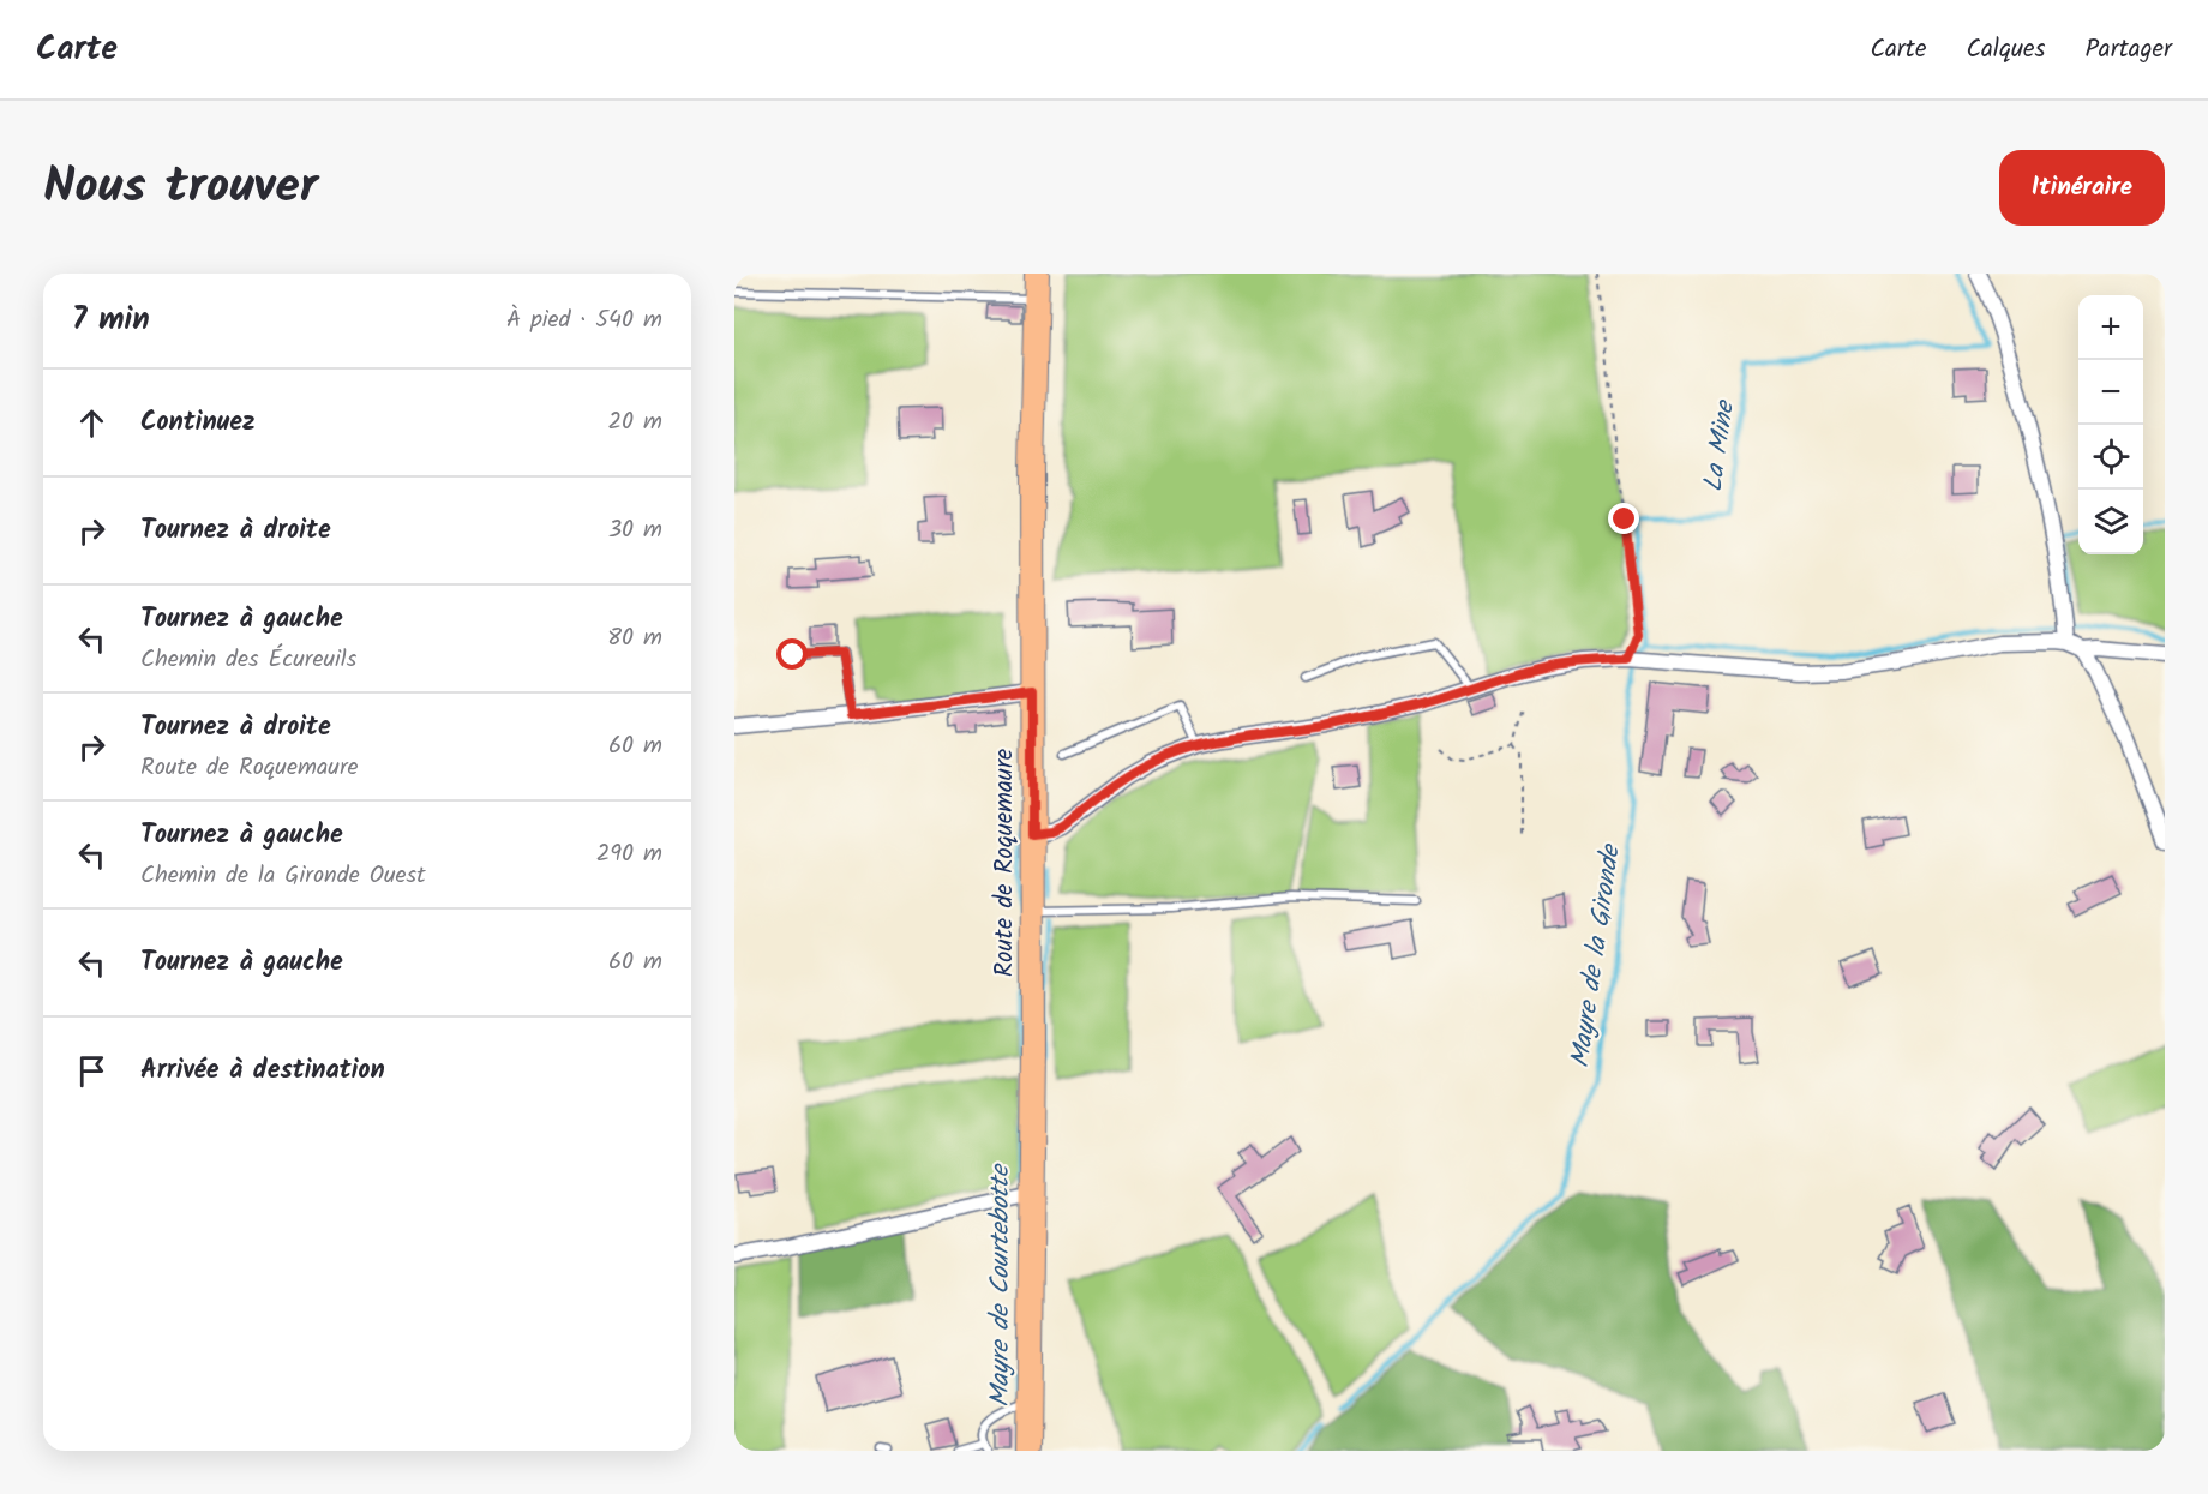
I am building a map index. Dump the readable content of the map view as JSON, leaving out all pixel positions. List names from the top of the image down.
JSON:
{
  "streets": {
    "main road": ["Route de Roquemaure"]
  },
  "water": ["La Mine", "Mayre de la Gironde", "Mayre de Courtebotte"],
  "page": {
    "header": "Carte",
    "nav": ["Carte", "Calques", "Partager"],
    "title": "Nous trouver",
    "buttons": "Itinéraire",
    "heading": ["7 min", "À pied · 540 m"],
    "map_buttons": ["+", "−"],
    "list": [
      ["Continuez", "20 m"],
      ["Tournez à droite", "30 m"],
      ["Tournez à gauche", "Chemin des Écureuils", "80 m"],
      ["Tournez à droite", "Route de Roquemaure", "60 m"],
      ["Tournez à gauche", "Chemin de la Gironde Ouest", "290 m"],
      ["Tournez à gauche", "60 m"],
      "Arrivée à destination"
    ]
  }
}
